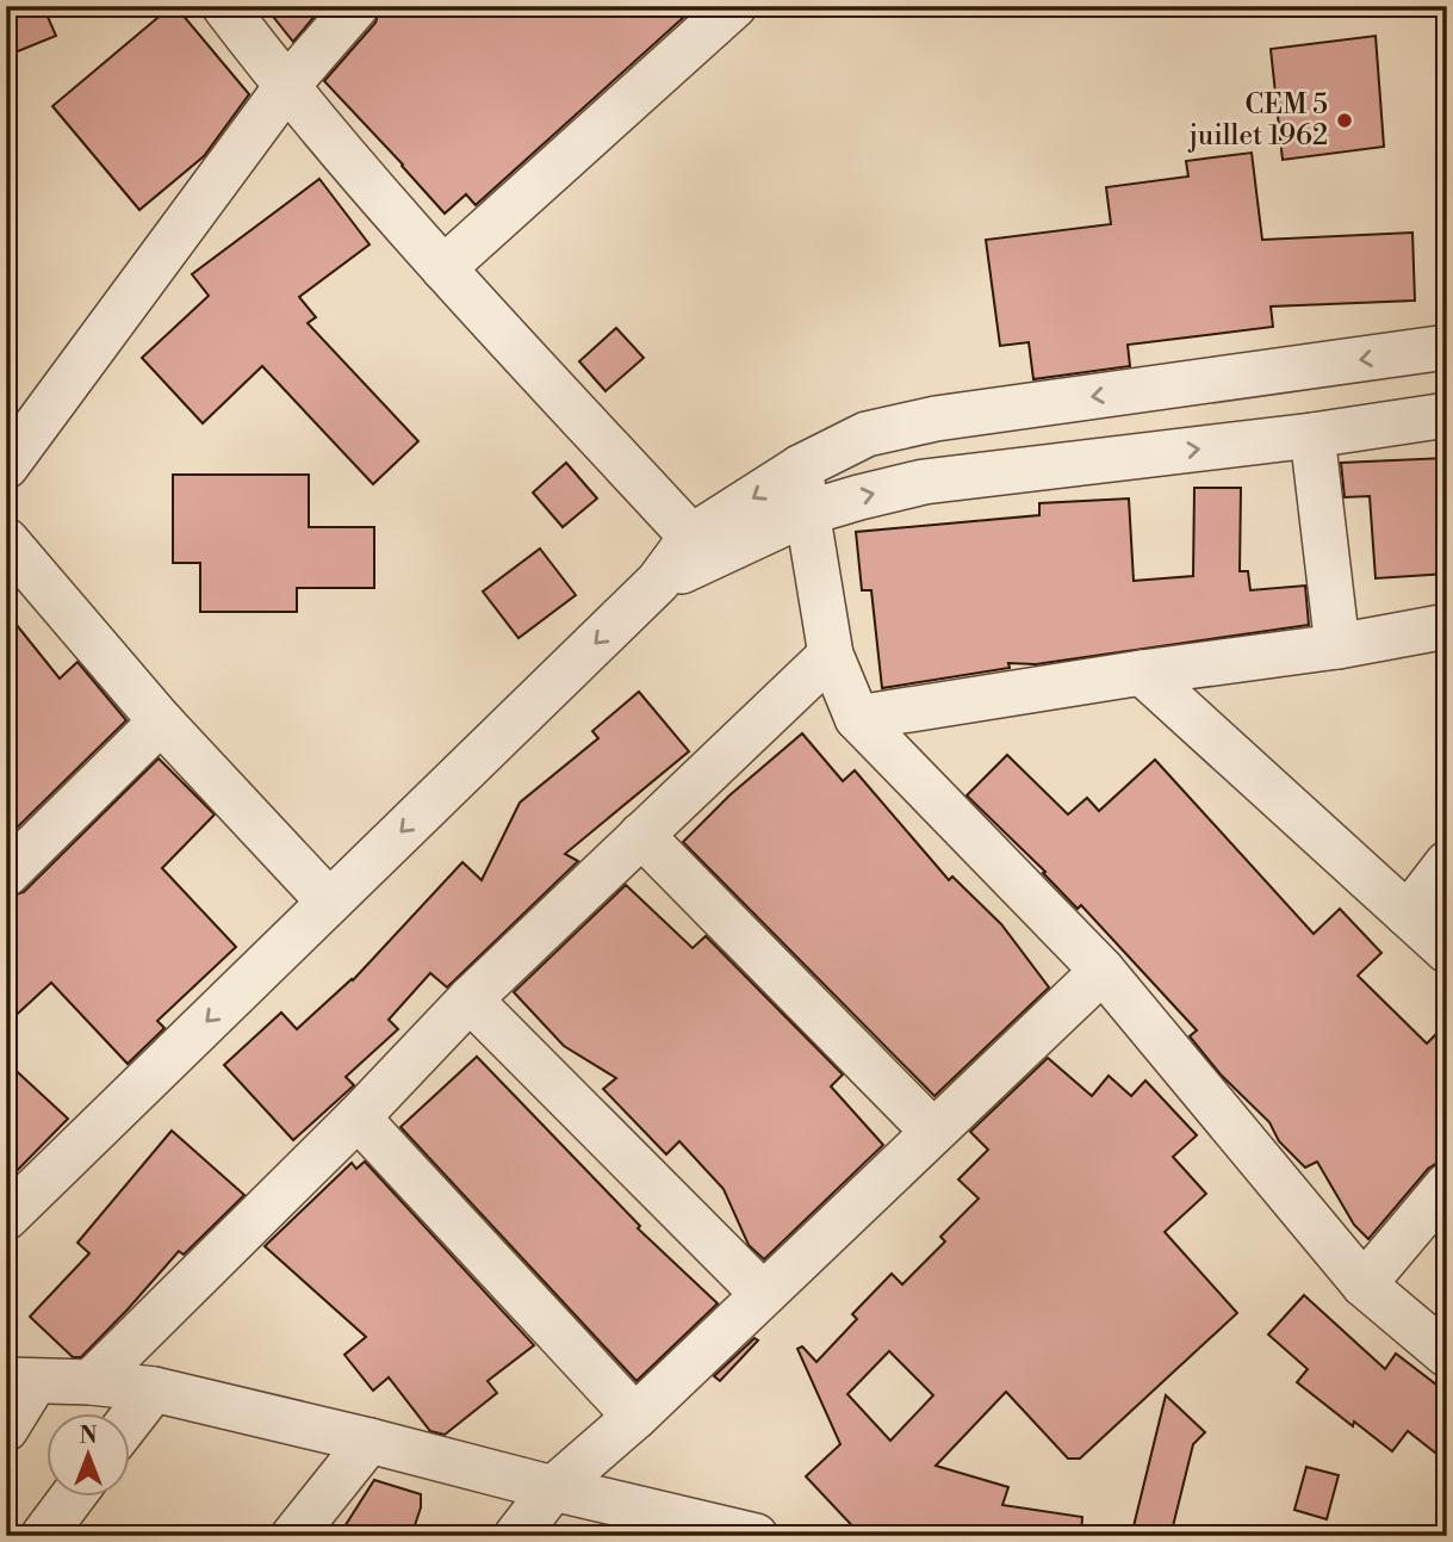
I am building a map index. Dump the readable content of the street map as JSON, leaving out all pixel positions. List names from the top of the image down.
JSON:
{
  "places": ["CEM 5 juillet 1962"],
  "north": "top"
}
